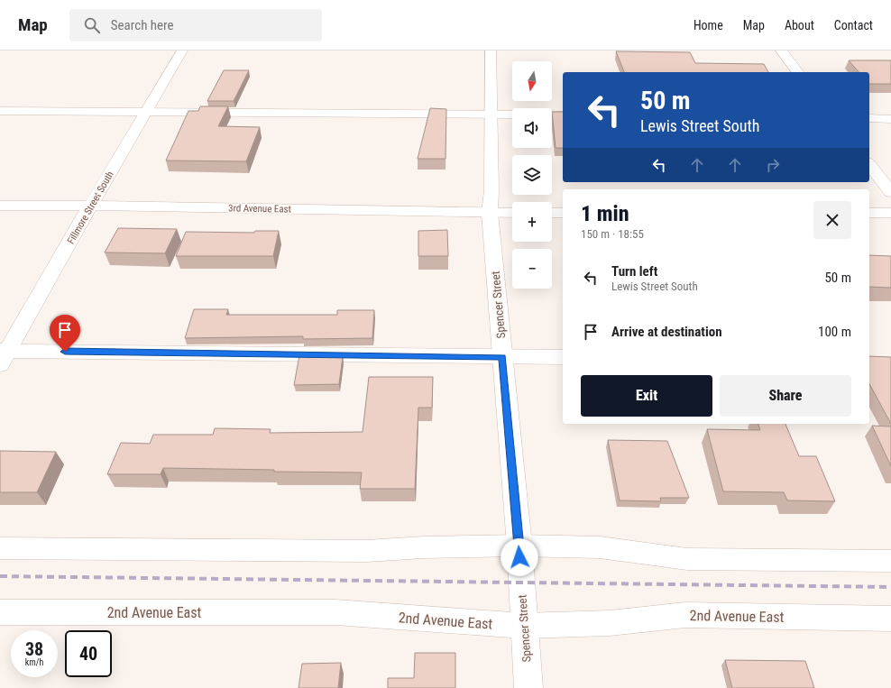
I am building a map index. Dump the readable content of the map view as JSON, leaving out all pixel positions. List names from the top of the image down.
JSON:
{
  "streets": {
    "street": [
      "Fillmore Street South",
      "3rd Avenue East",
      "Spencer Street",
      "2nd Avenue East"
    ]
  },
  "crossings": [
    ["Fillmore Street South", "3rd Avenue East"],
    ["3rd Avenue East", "Spencer Street"],
    ["Spencer Street", "2nd Avenue East"]
  ],
  "north": "bottom",
  "page": {
    "header": "Map",
    "search": "Search here",
    "nav": [
      "Home",
      "Map",
      "About",
      "Contact"
    ],
    "map_buttons": ["+", "−"],
    "turn": ["50 m", "Lewis Street South"],
    "heading": ["1 min", "150 m · 18:55"],
    "list": [
      {
        "name": "Turn left",
        "note": "Lewis Street South",
        "value": "50 m"
      },
      {
        "name": "Arrive at destination",
        "value": "100 m"
      }
    ],
    "buttons": ["Exit", "Share"],
    "speed": "38 km/h",
    "limit": "40"
  }
}
